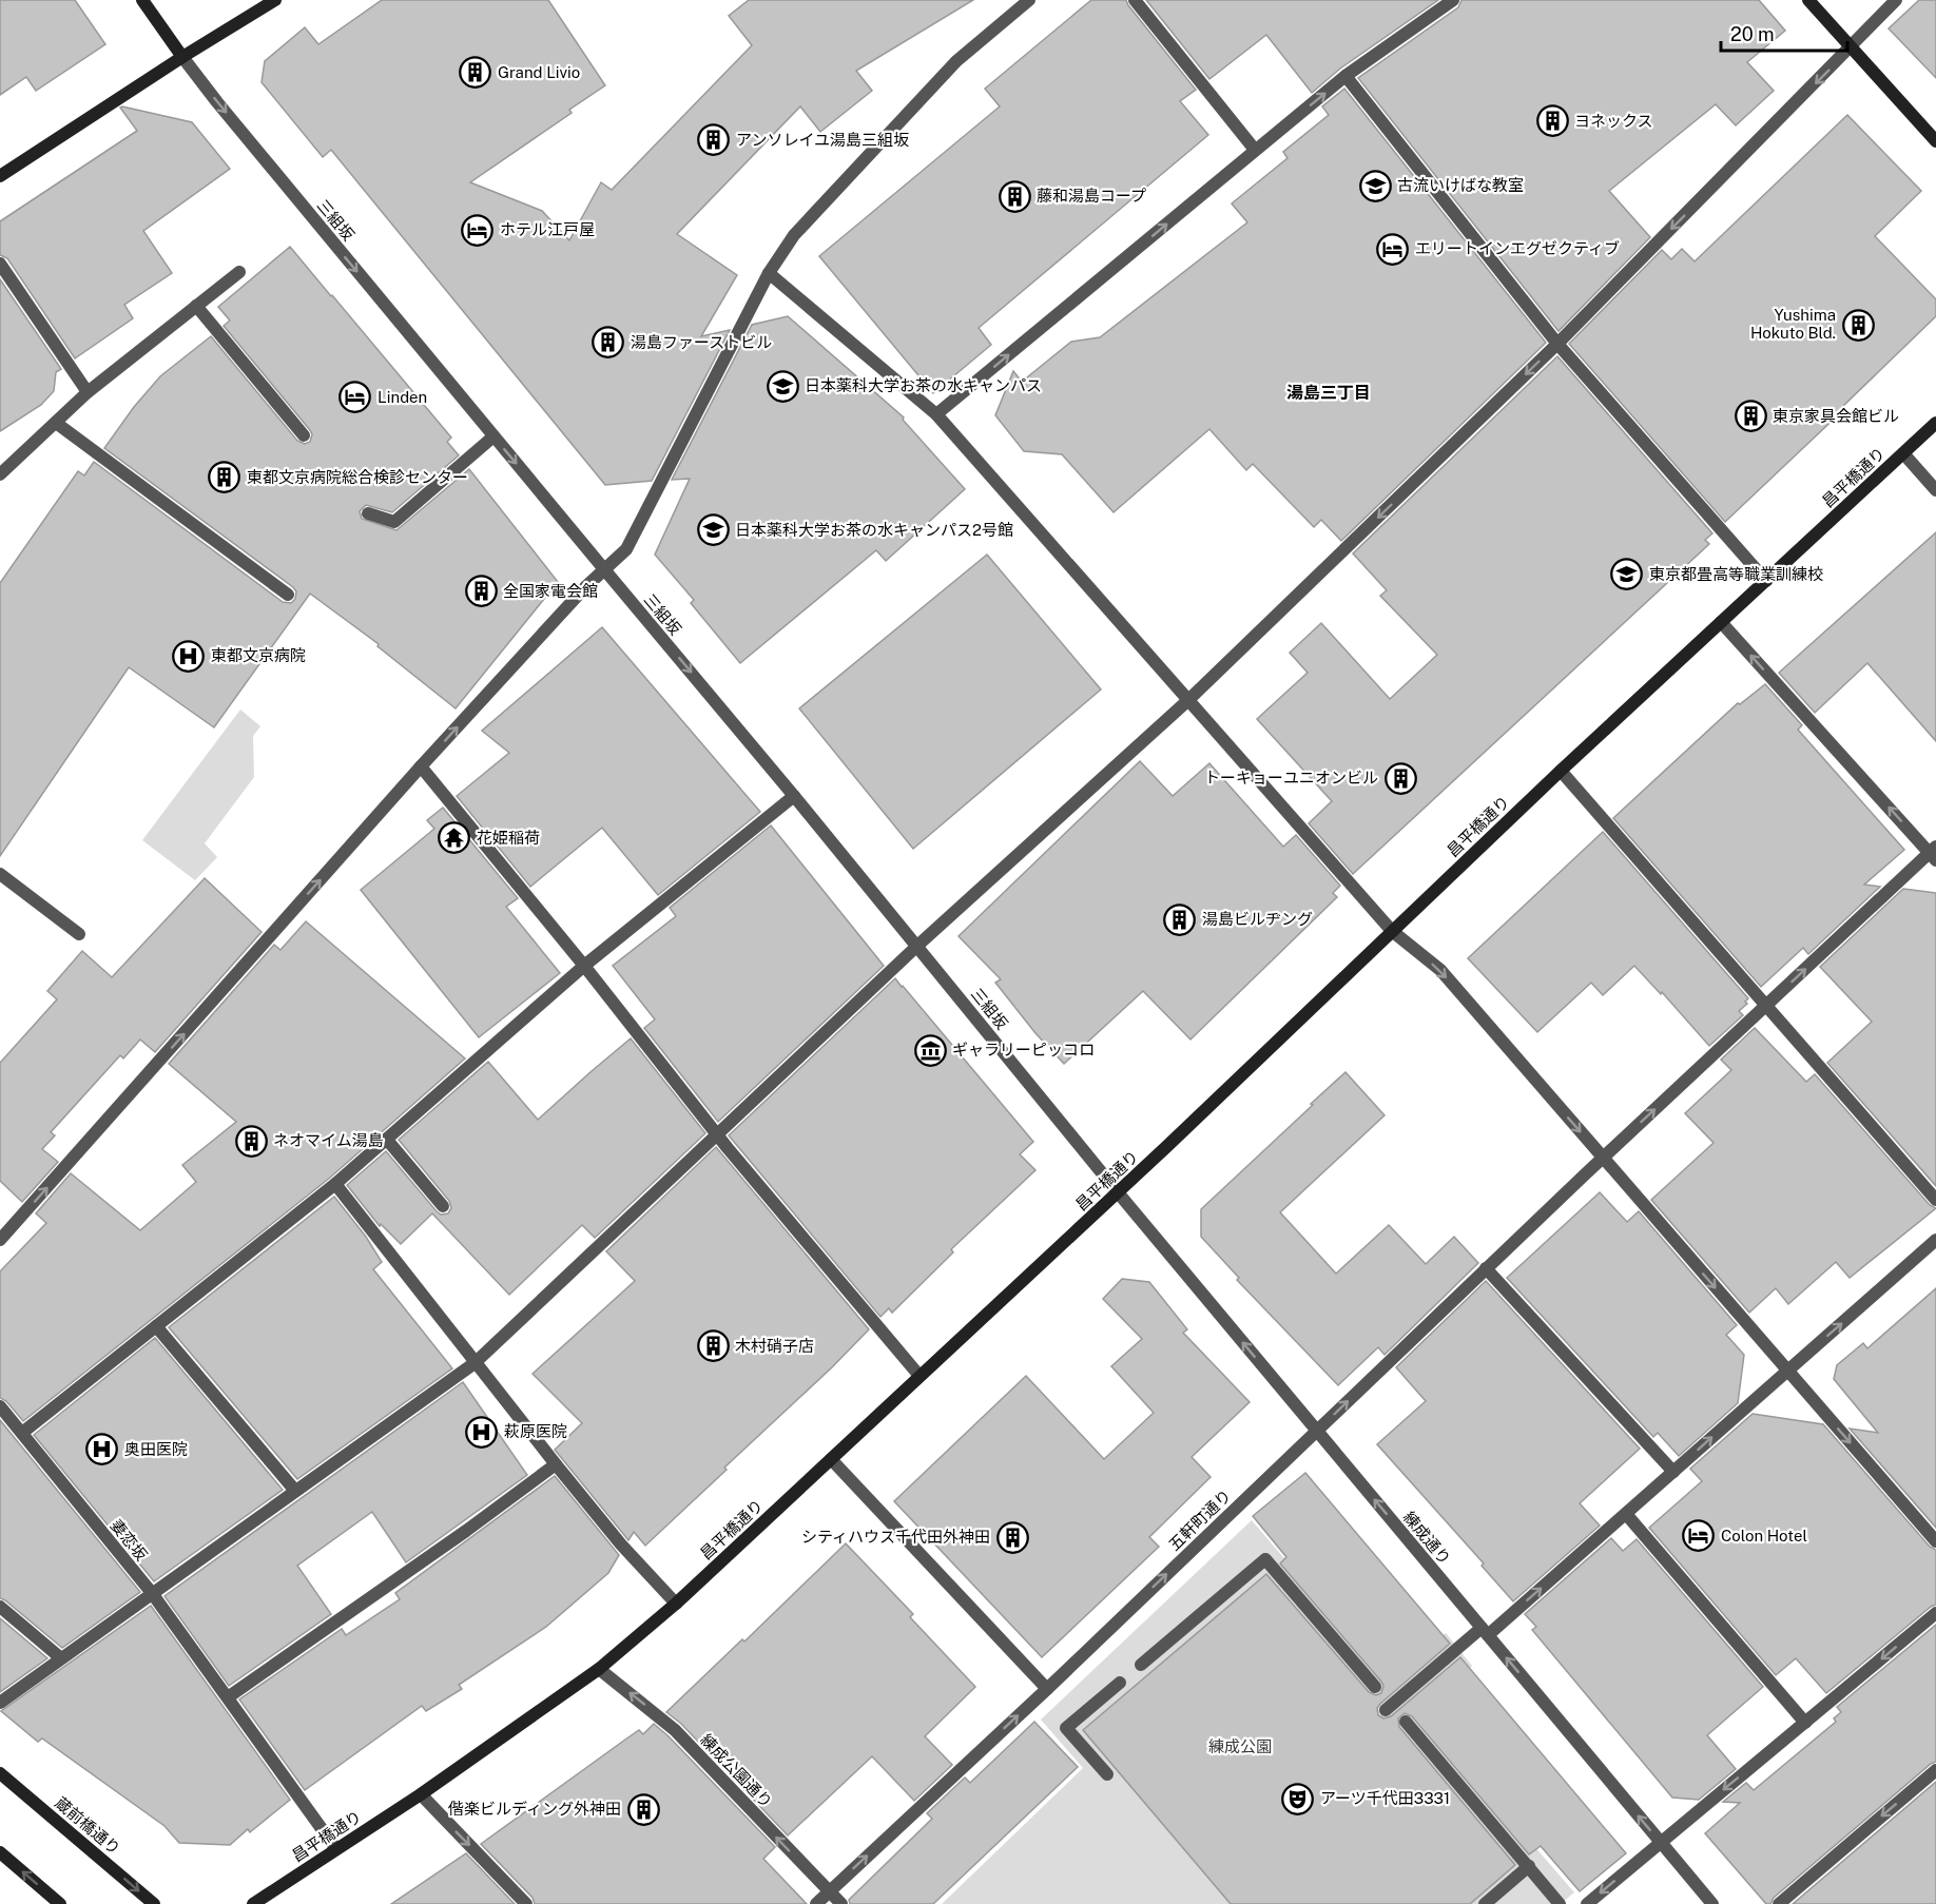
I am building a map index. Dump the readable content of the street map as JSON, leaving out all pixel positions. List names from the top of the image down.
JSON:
{
  "streets": {
    "main road": ["昌平橋通り", "蔵前橋通り"],
    "street": [
      "三組坂",
      "五軒町通り",
      "練成通り",
      "妻恋坂",
      "練成公園通り"
    ]
  },
  "crossings": [
    ["三組坂", "昌平橋通り"],
    ["三組坂", "練成通り"],
    ["昌平橋通り", "練成通り"],
    ["昌平橋通り", "妻恋坂"],
    ["昌平橋通り", "練成公園通り"],
    ["五軒町通り", "練成通り"],
    ["五軒町通り", "練成公園通り"]
  ],
  "one_way": [
    "三組坂",
    "五軒町通り",
    "練成通り",
    "練成公園通り"
  ],
  "districts": ["湯島三丁目"],
  "parks": ["練成公園"],
  "places": {
    "building": [
      "Grand Livio",
      "ヨネックス",
      "アンソレイユ湯島三組坂",
      "藤和湯島コープ",
      "Yushima Hokuto Bld.",
      "湯島ファーストビル",
      "東京家具会館ビル",
      "東都文京病院総合検診センター",
      "全国家電会館",
      "トーキョーユニオンビル",
      "湯島ビルヂング",
      "ネオマイム湯島",
      "木村硝子店",
      "シティハウス千代田外神田",
      "偕楽ビルディング外神田"
    ],
    "school or university": [
      "古流いけばな教室",
      "日本薬科大学お茶の水キャンパス",
      "日本薬科大学お茶の水キャンパス2号館",
      "東京都畳高等職業訓練校"
    ],
    "hotel": [
      "ホテル江戸屋",
      "エリートインエグゼクティブ",
      "Linden",
      "Colon Hotel"
    ],
    "hospital": ["東都文京病院", "萩原医院", "奥田医院"],
    "temple": ["花姫稲荷"],
    "museum": ["ギャラリーピッコロ"],
    "theatre": ["アーツ千代田3331"]
  },
  "scale_bar": "20 m"
}
